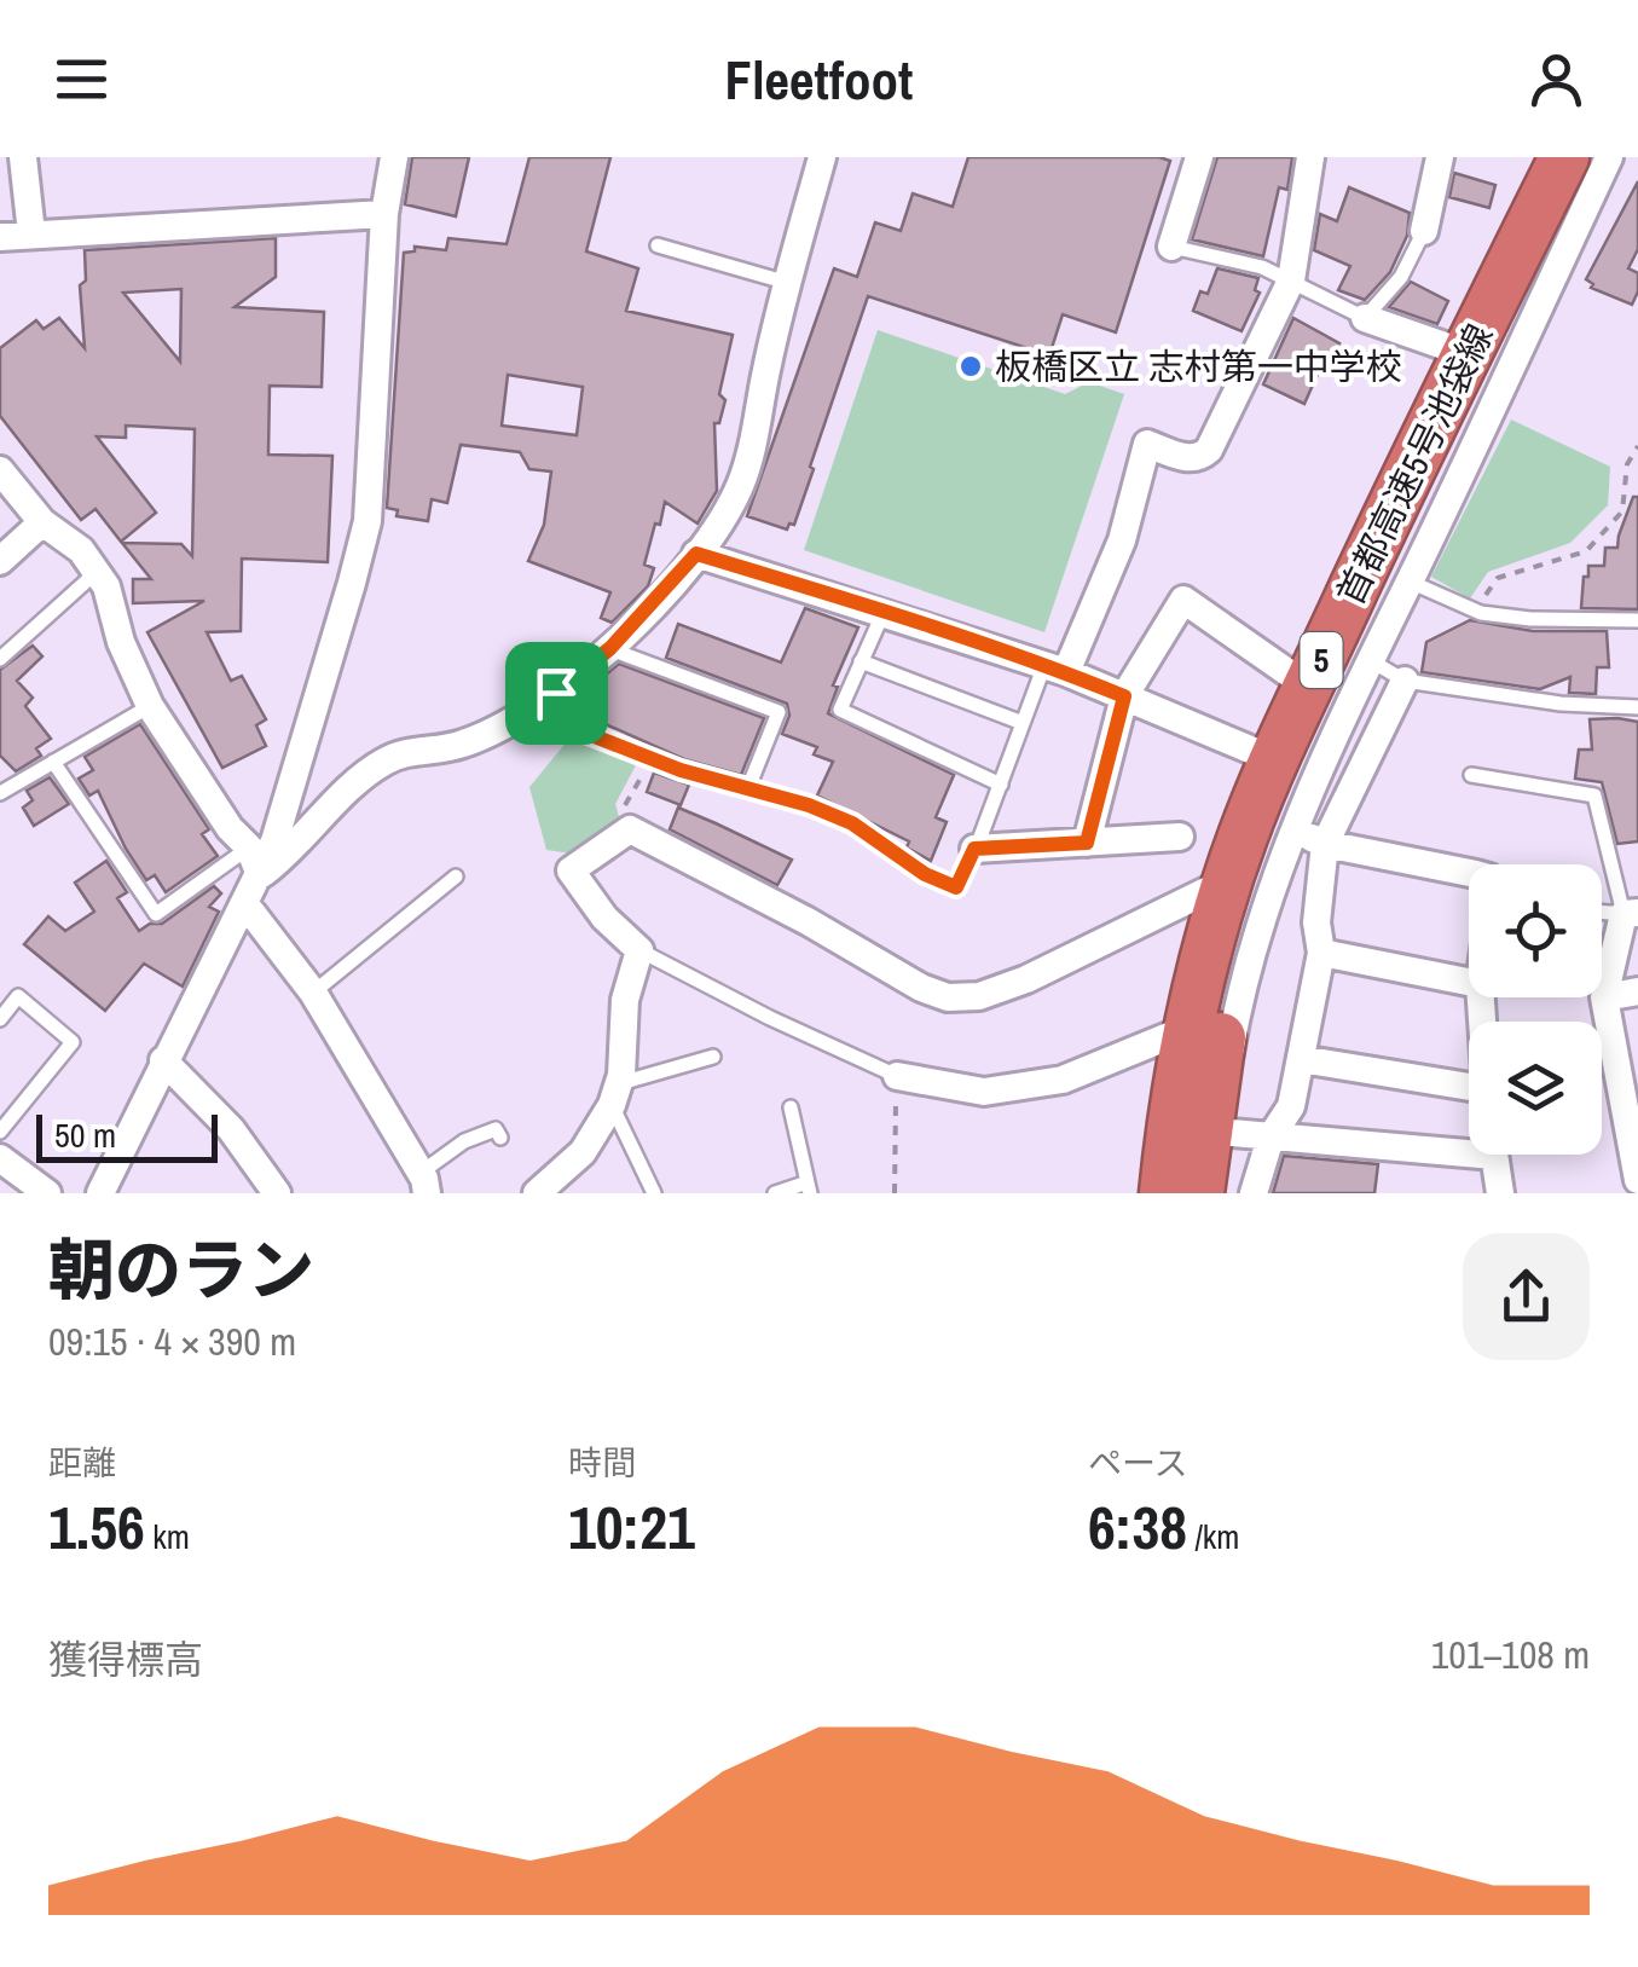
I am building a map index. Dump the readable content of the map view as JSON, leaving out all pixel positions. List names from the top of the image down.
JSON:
{
  "streets": {
    "highway": ["首都高速5号池袋線", "5"]
  },
  "places": ["板橋区立 志村第一中学校"],
  "scale_bar": "50 m",
  "page": {
    "header": "Fleetfoot",
    "scale": "50 m",
    "heading": ["朝のラン", "09:15 · 4 × 390 m"],
    "stats": [
      ["距離", "1.56 km"],
      ["時間", "10:21"],
      ["ペース", "6:38 /km"]
    ],
    "chart": ["獲得標高", "101–108 m"]
  }
}
